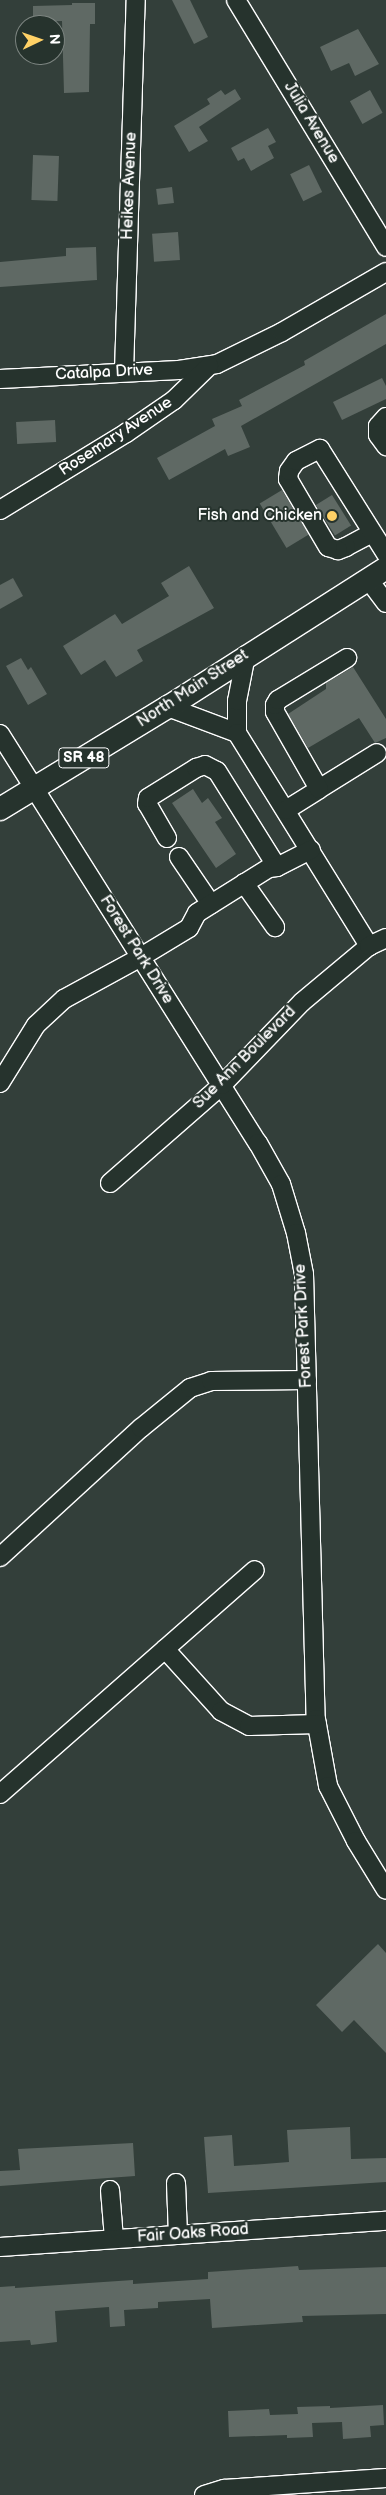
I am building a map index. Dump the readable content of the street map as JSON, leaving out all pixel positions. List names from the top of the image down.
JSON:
{
  "streets": {
    "main road": ["North Main Street", "SR 48"],
    "street": [
      "Julia Avenue",
      "Heikes Avenue",
      "Catalpa Drive",
      "Rosemary Avenue",
      "Forest Park Drive",
      "Sue Ann Boulevard",
      "Fair Oaks Road"
    ]
  },
  "crossings": [
    ["Heikes Avenue", "Catalpa Drive"],
    ["Catalpa Drive", "Rosemary Avenue"],
    ["North Main Street", "Forest Park Drive"],
    ["Forest Park Drive", "Sue Ann Boulevard"]
  ],
  "places": ["Fish and Chicken"],
  "north": "right"
}
